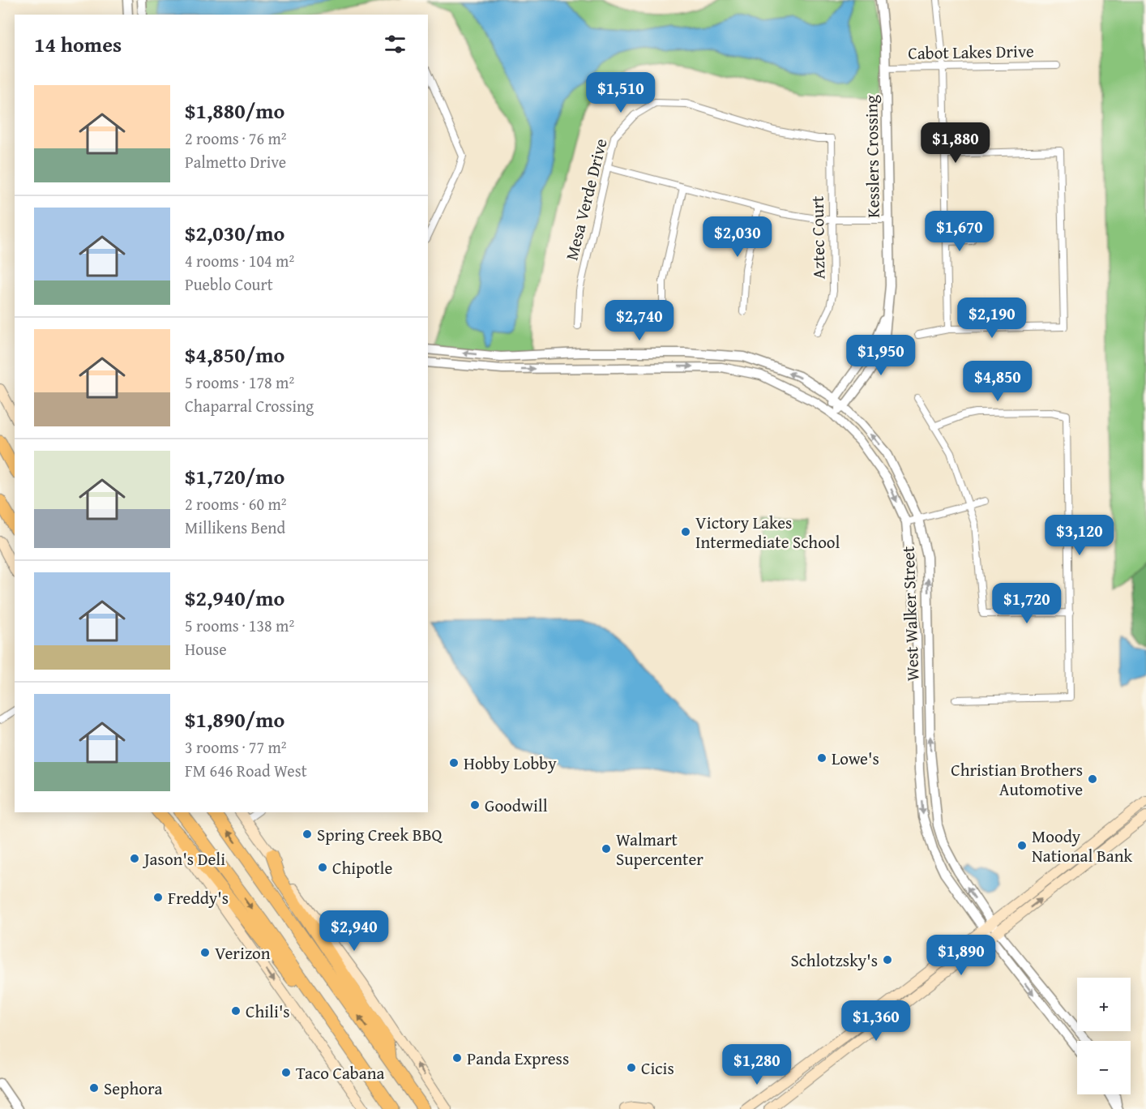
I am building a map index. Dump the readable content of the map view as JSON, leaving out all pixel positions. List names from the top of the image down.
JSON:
{
  "streets": {
    "street": [
      "Cabot Lakes Drive",
      "Kesslers Crossing",
      "Mesa Verde Drive",
      "Aztec Court",
      "West Walker Street"
    ]
  },
  "crossings": [
    ["Cabot Lakes Drive", "Kesslers Crossing"],
    ["Kesslers Crossing", "West Walker Street"],
    ["Mesa Verde Drive", "Aztec Court"]
  ],
  "places": [
    "Victory Lakes Intermediate School",
    "Lowe's",
    "Hobby Lobby",
    "Christian Brothers Automotive",
    "Goodwill",
    "Spring Creek BBQ",
    "Moody National Bank",
    "Walmart Supercenter",
    "Jason's Deli",
    "Chipotle",
    "Freddy's",
    "Verizon",
    "Schlotzsky's",
    "Chili's",
    "Panda Express",
    "Cicis",
    "Taco Cabana",
    "Sephora"
  ],
  "page": {
    "heading": "14 homes",
    "price": [
      "$1,510",
      "$1,880",
      "$1,670",
      "$2,030",
      "$2,190",
      "$2,740",
      "$1,950",
      "$4,850",
      "$3,120",
      "$1,720",
      "$2,940",
      "$1,890",
      "$1,360",
      "$1,280"
    ],
    "list": [
      {
        "name": "$1,880/mo",
        "note": "2 rooms · 76 m² · Palmetto Drive"
      },
      {
        "name": "$2,030/mo",
        "note": "4 rooms · 104 m² · Pueblo Court"
      },
      {
        "name": "$4,850/mo",
        "note": "5 rooms · 178 m² · Chaparral Crossing"
      },
      {
        "name": "$1,720/mo",
        "note": "2 rooms · 60 m² · Millikens Bend"
      },
      {
        "name": "$2,940/mo",
        "note": "5 rooms · 138 m² · House"
      },
      {
        "name": "$1,890/mo",
        "note": "3 rooms · 77 m² · FM 646 Road West"
      }
    ],
    "map_buttons": ["+", "−"]
  }
}
